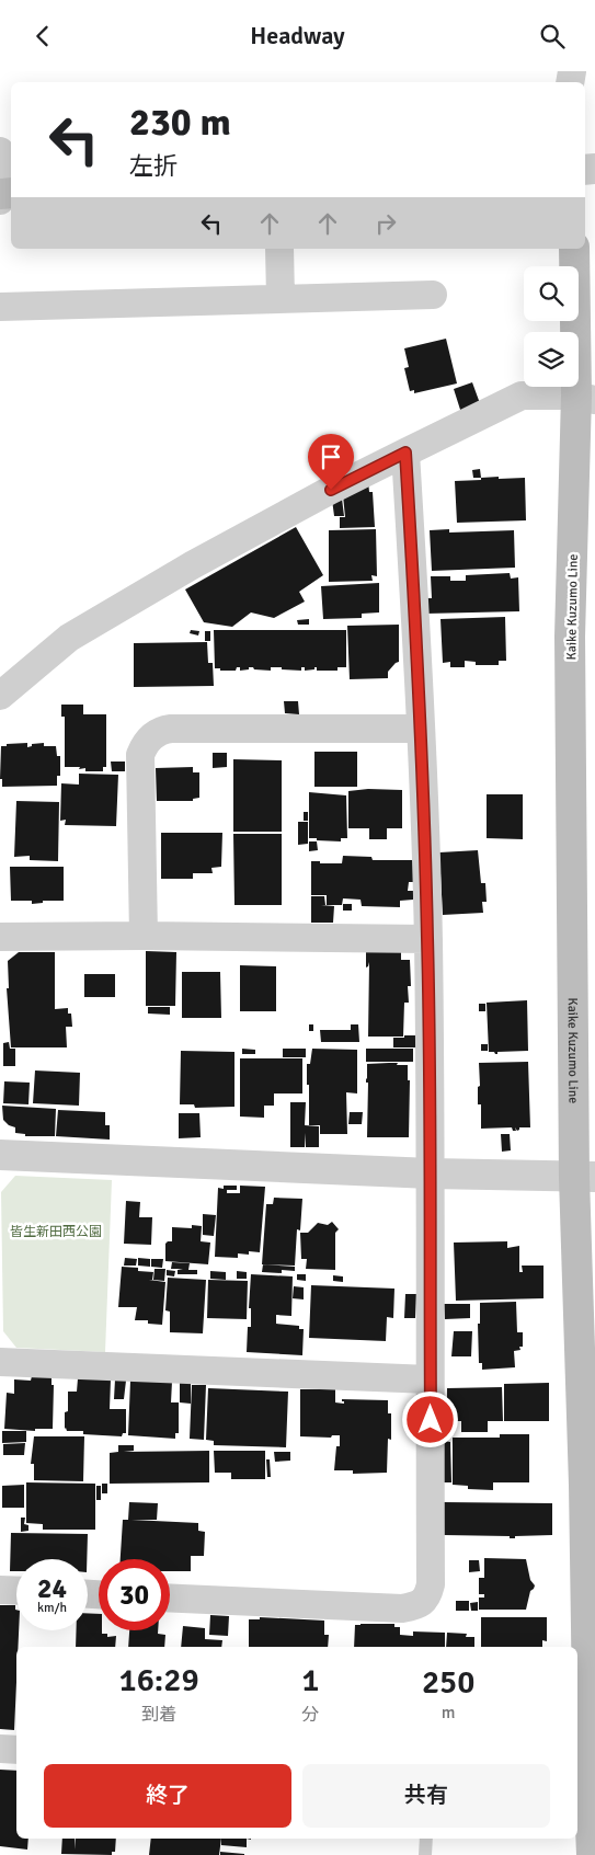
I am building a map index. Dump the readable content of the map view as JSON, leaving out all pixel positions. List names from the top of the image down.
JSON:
{
  "streets": {
    "main road": ["Kaike Kuzumo Line"]
  },
  "parks": ["皆生新田西公園"],
  "page": {
    "header": "Headway",
    "turn": ["230 m", "左折"],
    "speed": "24 km/h",
    "limit": "30",
    "eta": [
      "16:29",
      "到着",
      "1",
      "分",
      "250",
      "m"
    ],
    "buttons": ["終了", "共有"]
  }
}
